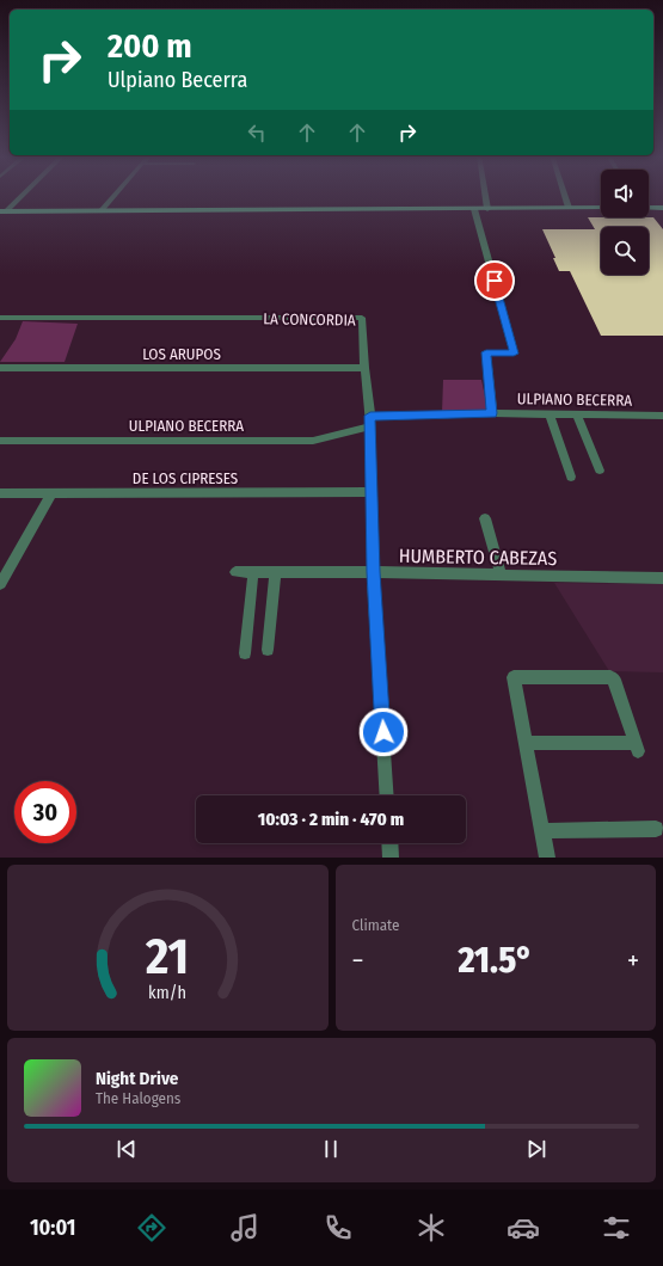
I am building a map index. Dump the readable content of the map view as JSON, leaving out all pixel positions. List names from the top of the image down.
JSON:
{
  "streets": {
    "street": [
      "LA CONCORDIA",
      "LOS ARUPOS",
      "ULPIANO BECERRA",
      "DE LOS CIPRESES",
      "HUMBERTO CABEZAS"
    ]
  },
  "crossings": [
    ["LA CONCORDIA", "LOS ARUPOS"],
    ["LA CONCORDIA", "ULPIANO BECERRA"],
    ["LA CONCORDIA", "DE LOS CIPRESES"],
    ["LA CONCORDIA", "HUMBERTO CABEZAS"]
  ],
  "page": {
    "turn": ["200 m", "Ulpiano Becerra"],
    "limit": "30",
    "trip": "10:03 · 2 min · 470 m",
    "tile": "Climate",
    "heat": ["−", "21.5°", "+"],
    "song": ["Night Drive", "The Halogens"],
    "tabs": "10:01",
    "gauge": ["21", "km/h"]
  }
}
